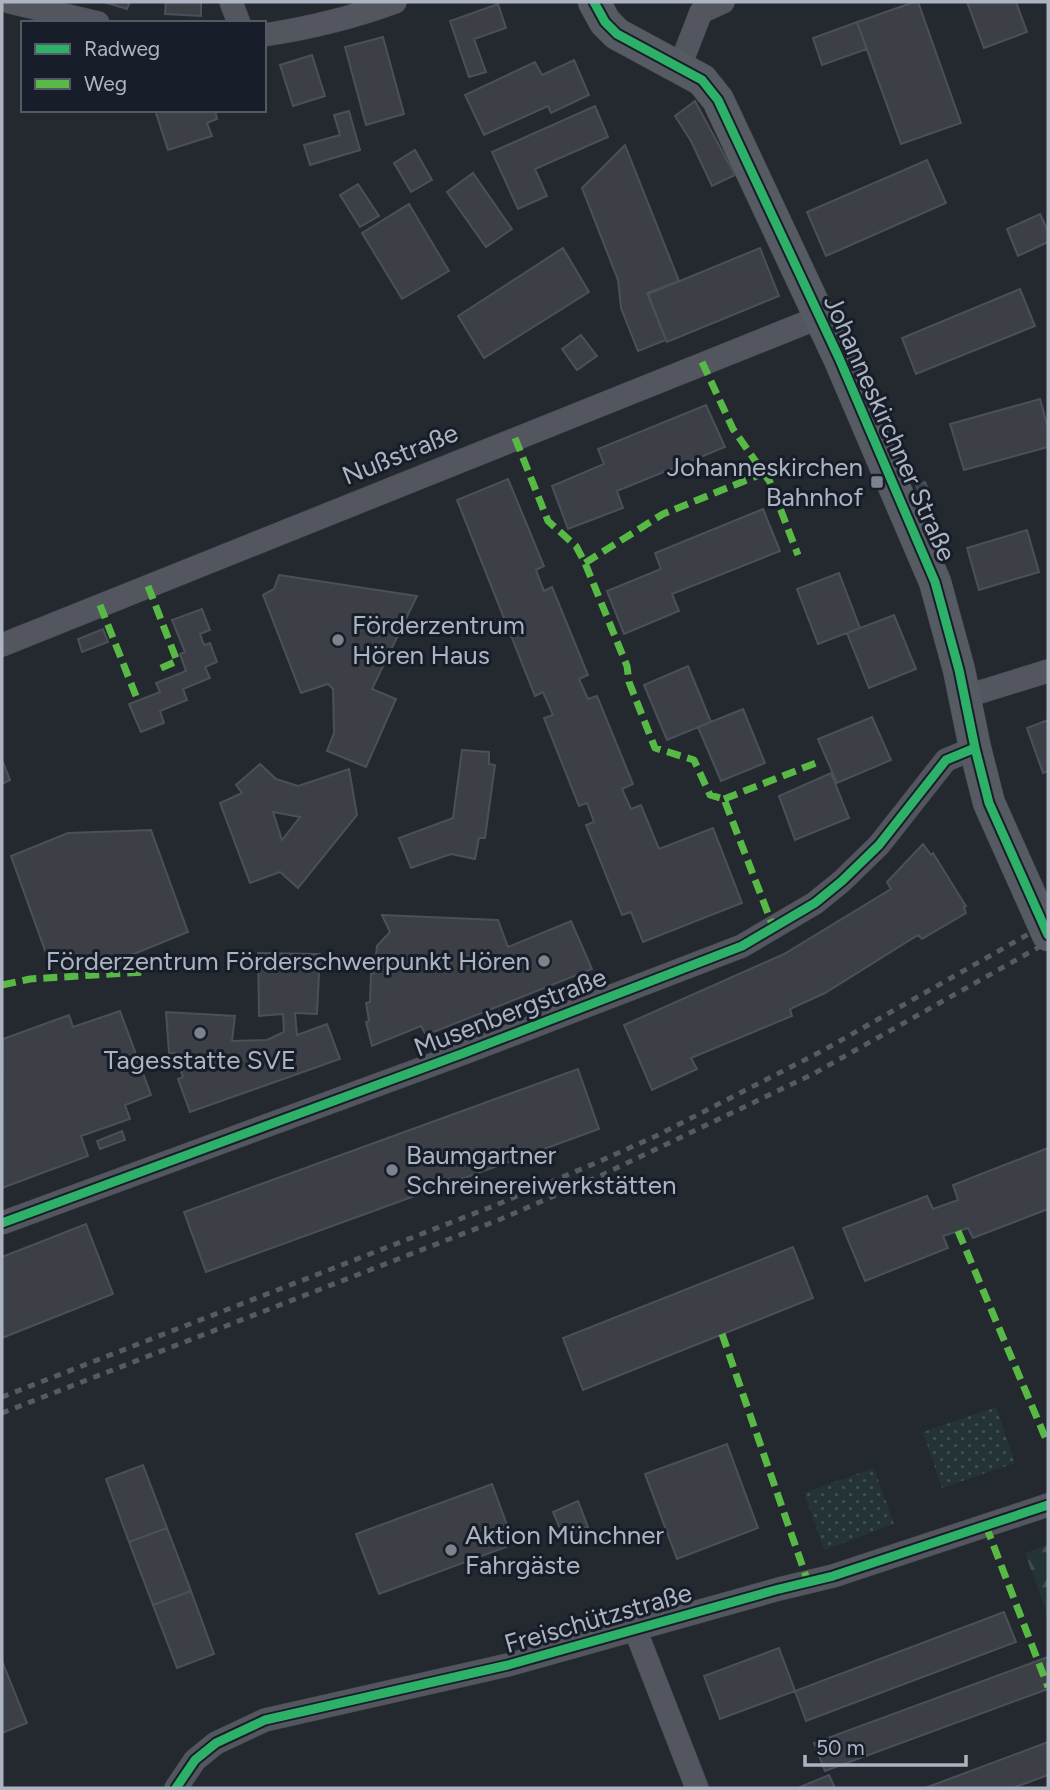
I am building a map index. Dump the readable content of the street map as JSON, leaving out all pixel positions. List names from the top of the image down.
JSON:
{
  "streets": {
    "street": [
      "Johanneskirchner Straße",
      "Nußstraße",
      "Musenbergstraße",
      "Freischützstraße"
    ]
  },
  "crossings": [
    ["Johanneskirchner Straße", "Nußstraße"],
    ["Johanneskirchner Straße", "Musenbergstraße"]
  ],
  "places": {
    "transit": ["Johanneskirchen Bahnhof"],
    "other": [
      "Förderzentrum Hören Haus",
      "Förderzentrum Förderschwerpunkt Hören",
      "Tagesstatte SVE",
      "Baumgartner Schreinereiwerkstätten",
      "Aktion Münchner Fahrgäste"
    ]
  },
  "legend": ["Radweg", "Weg"],
  "scale_bar": "50 m"
}
